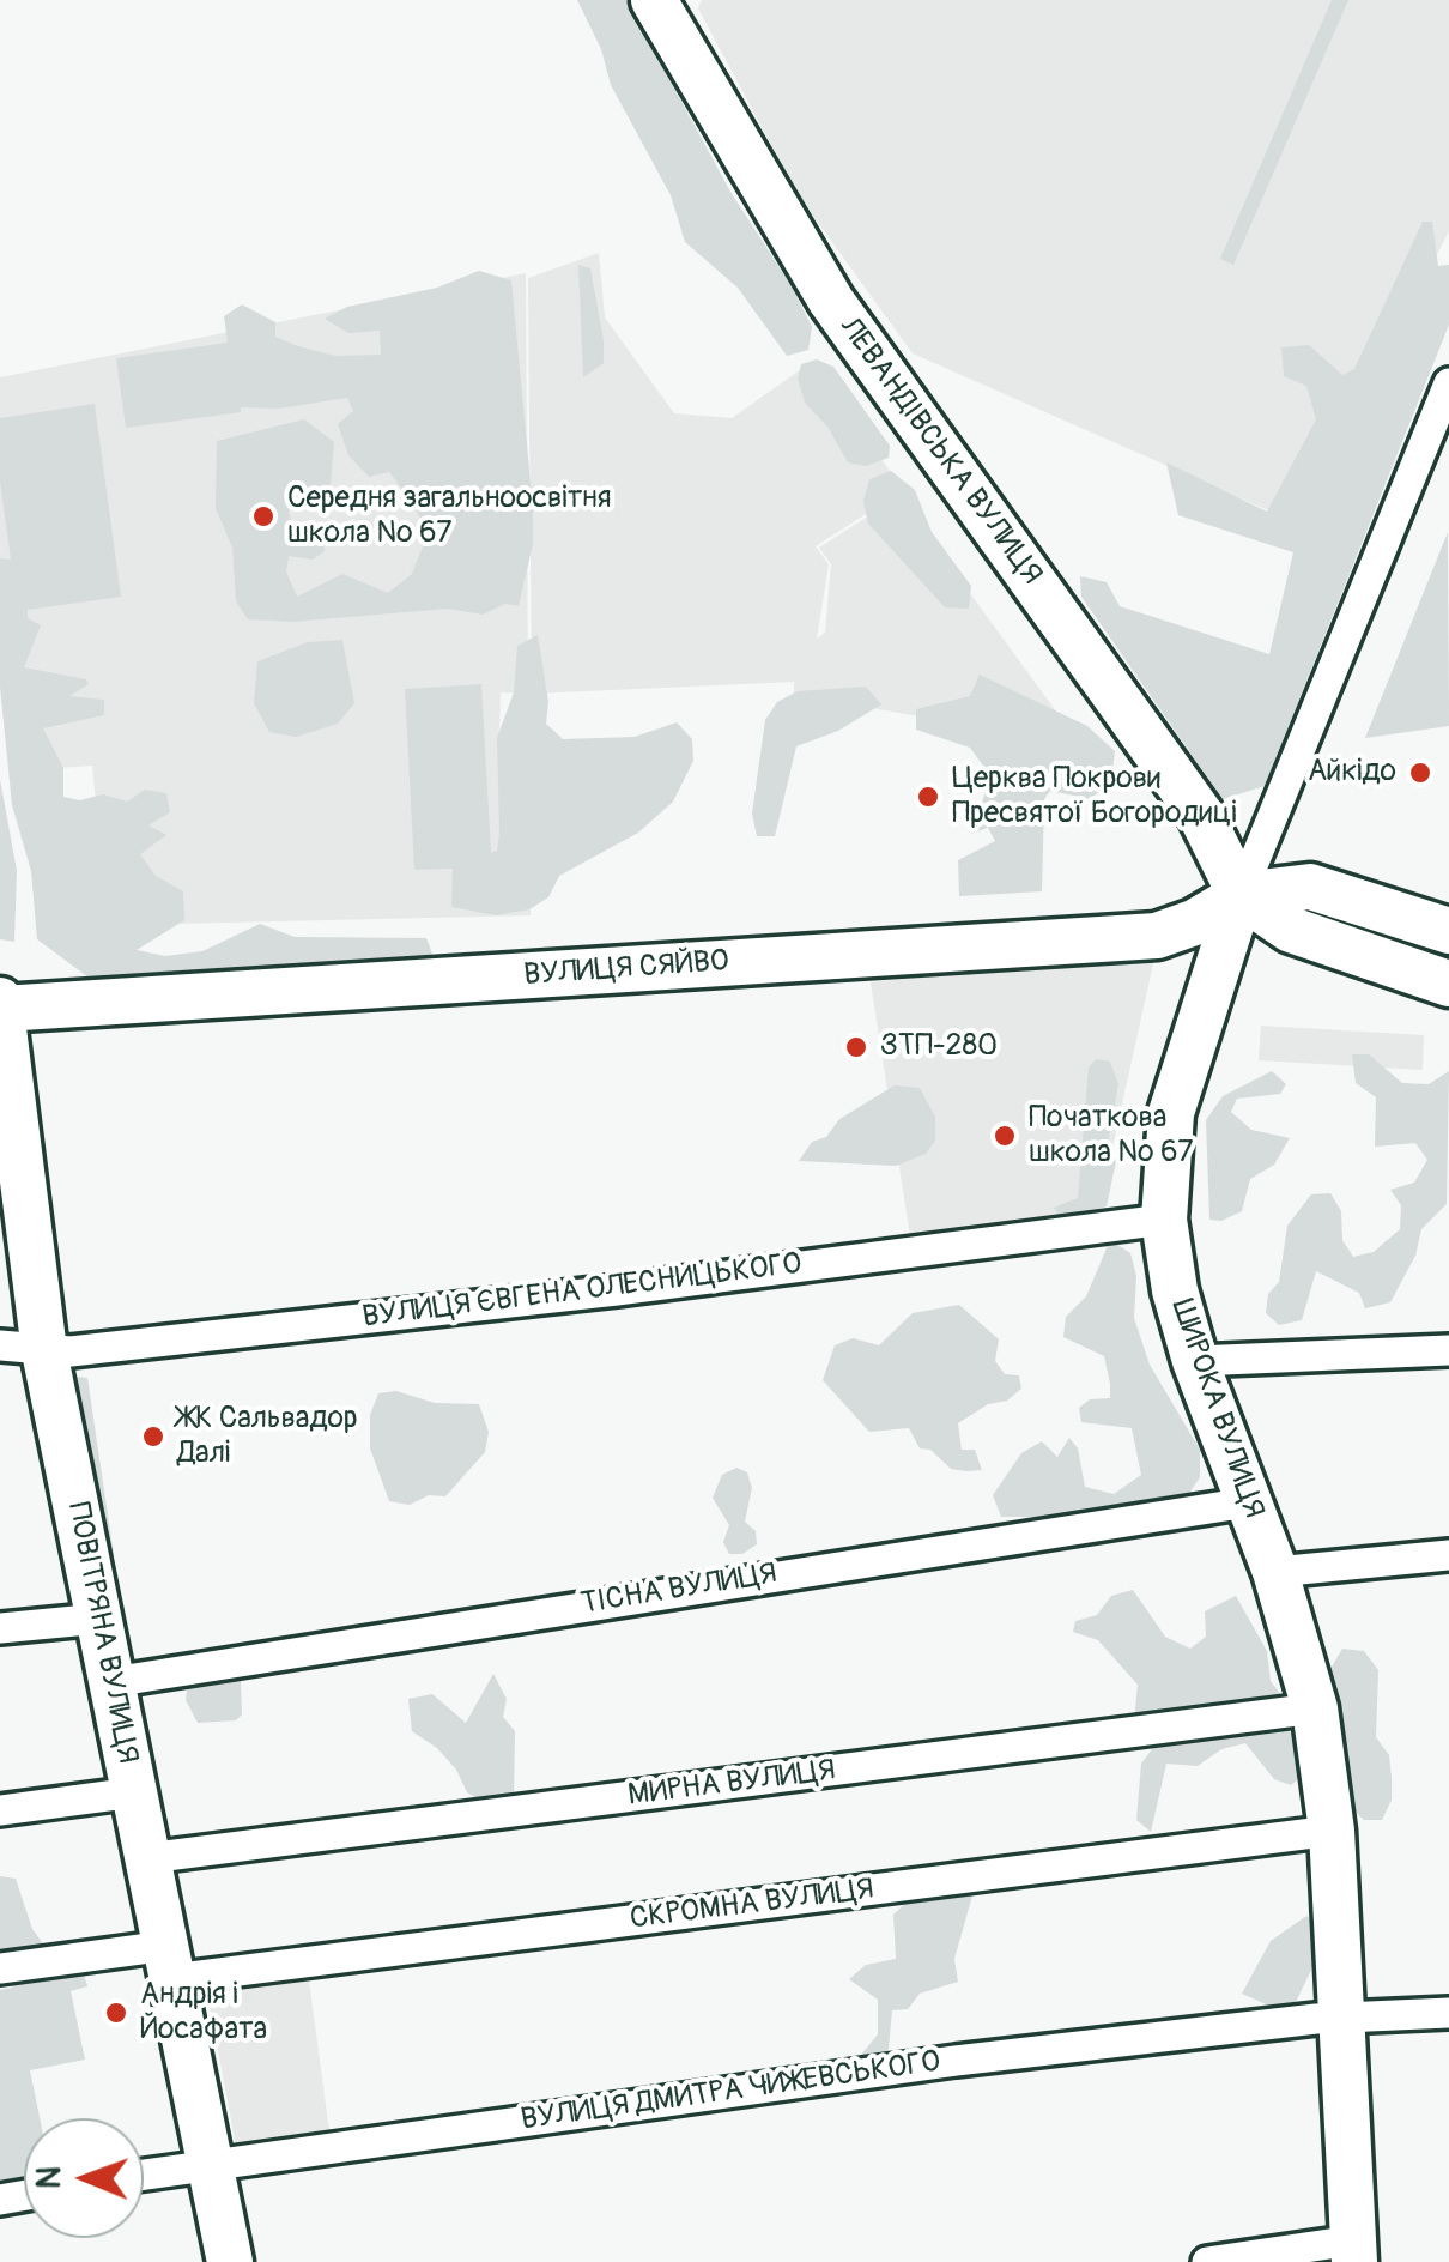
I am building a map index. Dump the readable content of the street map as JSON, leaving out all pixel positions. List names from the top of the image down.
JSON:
{
  "streets": {
    "street": [
      "ЛЕВАНДІВСЬКА ВУЛИЦЯ",
      "ВУЛИЦЯ СЯЙВО",
      "ВУЛИЦЯ ЄВГЕНА ОЛЕСНИЦЬКОГО",
      "ШИРОКА ВУЛИЦЯ",
      "ТІСНА ВУЛИЦЯ",
      "ПОВІТРЯНА ВУЛИЦЯ",
      "МИРНА ВУЛИЦЯ",
      "СКРОМНА ВУЛИЦЯ",
      "ВУЛИЦЯ ДМИТРА ЧИЖЕВСЬКОГО"
    ]
  },
  "crossings": [
    ["ЛЕВАНДІВСЬКА ВУЛИЦЯ", "ВУЛИЦЯ СЯЙВО"],
    ["ЛЕВАНДІВСЬКА ВУЛИЦЯ", "ШИРОКА ВУЛИЦЯ"],
    ["ВУЛИЦЯ СЯЙВО", "ШИРОКА ВУЛИЦЯ"],
    ["ВУЛИЦЯ СЯЙВО", "ПОВІТРЯНА ВУЛИЦЯ"],
    ["ВУЛИЦЯ ЄВГЕНА ОЛЕСНИЦЬКОГО", "ШИРОКА ВУЛИЦЯ"],
    ["ВУЛИЦЯ ЄВГЕНА ОЛЕСНИЦЬКОГО", "ПОВІТРЯНА ВУЛИЦЯ"],
    ["ШИРОКА ВУЛИЦЯ", "ТІСНА ВУЛИЦЯ"],
    ["ШИРОКА ВУЛИЦЯ", "МИРНА ВУЛИЦЯ"],
    ["ШИРОКА ВУЛИЦЯ", "СКРОМНА ВУЛИЦЯ"],
    ["ШИРОКА ВУЛИЦЯ", "ВУЛИЦЯ ДМИТРА ЧИЖЕВСЬКОГО"],
    ["ТІСНА ВУЛИЦЯ", "ПОВІТРЯНА ВУЛИЦЯ"],
    ["ПОВІТРЯНА ВУЛИЦЯ", "МИРНА ВУЛИЦЯ"],
    ["ПОВІТРЯНА ВУЛИЦЯ", "СКРОМНА ВУЛИЦЯ"],
    ["ПОВІТРЯНА ВУЛИЦЯ", "ВУЛИЦЯ ДМИТРА ЧИЖЕВСЬКОГО"]
  ],
  "places": [
    "Середня загальноосвітня школа № 67",
    "Айкідо",
    "Церква Покрови Пресвятої Богородиці",
    "ЗТП-280",
    "Початкова школа № 67",
    "ЖК Сальвадор Далі",
    "Андрія і Йосафата"
  ],
  "north": "left"
}
